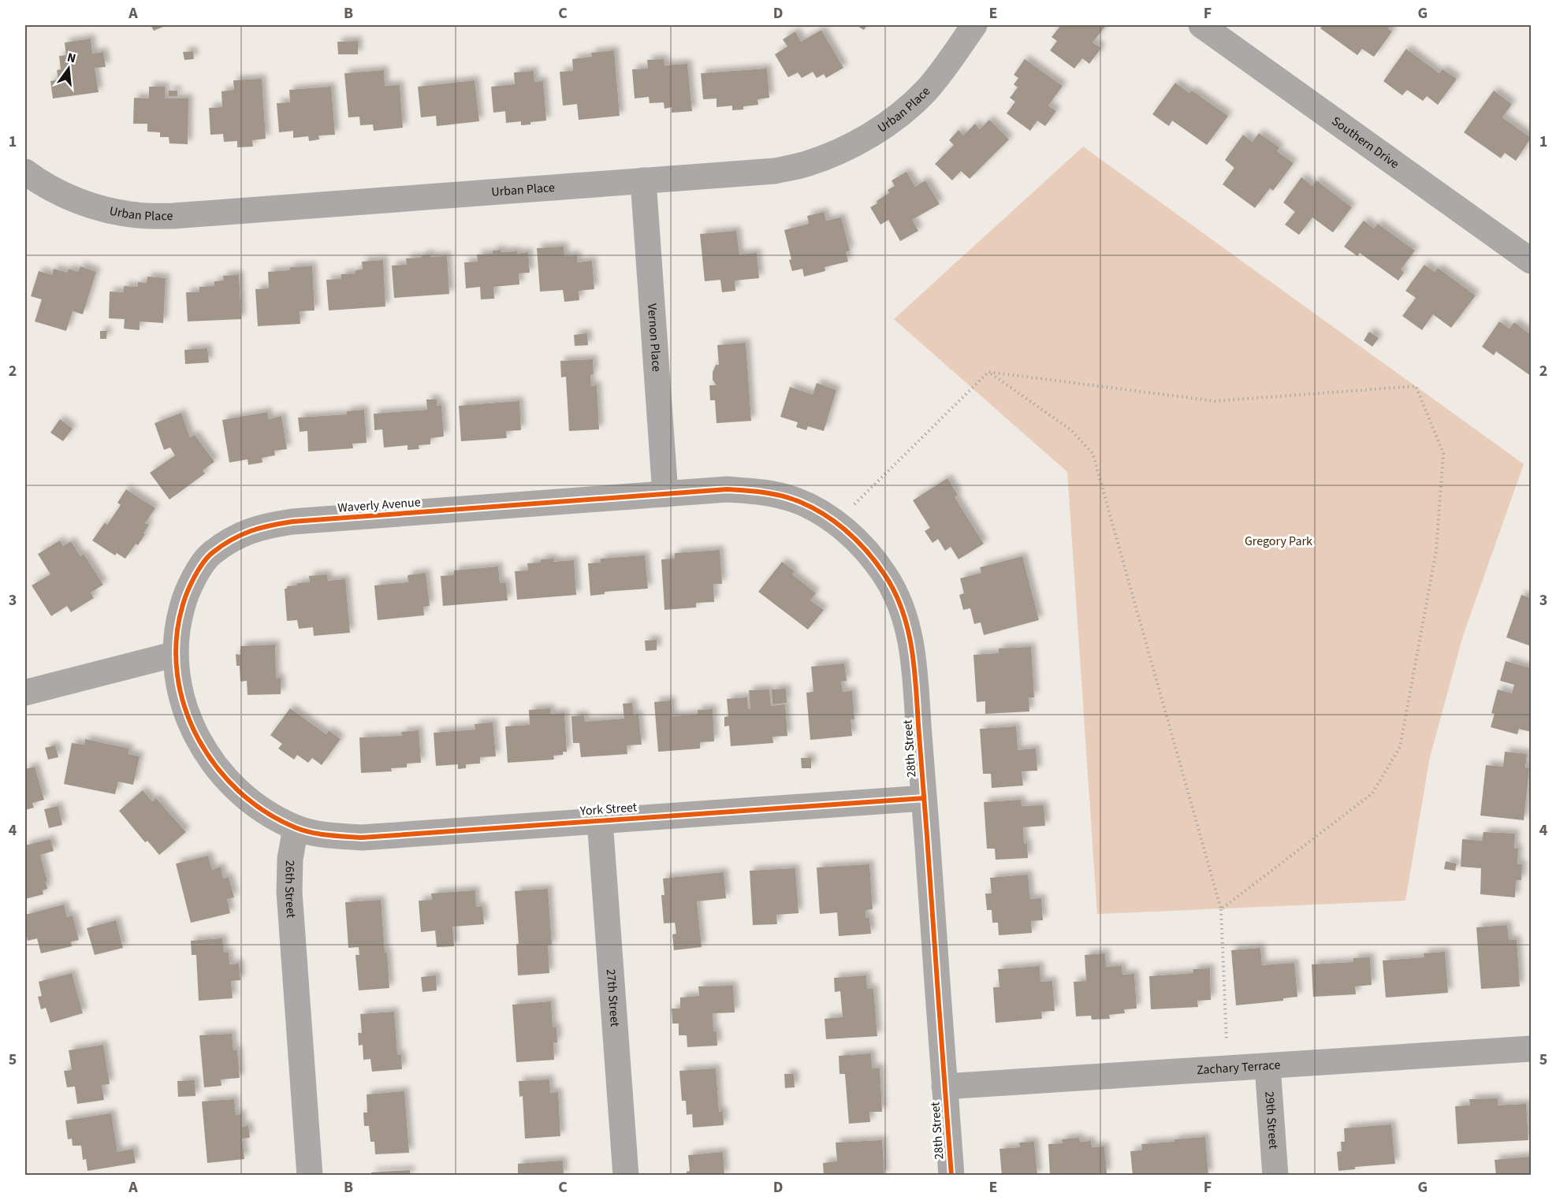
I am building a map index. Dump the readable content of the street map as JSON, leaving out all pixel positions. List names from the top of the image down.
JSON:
{
  "streets": {
    "street": [
      "Urban Place",
      "Southern Drive",
      "Vernon Place",
      "Waverly Avenue",
      "28th Street",
      "York Street",
      "26th Street",
      "27th Street",
      "Zachary Terrace",
      "29th Street"
    ]
  },
  "crossings": [
    ["Urban Place", "Vernon Place"],
    ["Vernon Place", "Waverly Avenue"],
    ["Vernon Place", "28th Street"],
    ["Waverly Avenue", "28th Street"],
    ["28th Street", "York Street"],
    ["28th Street", "Zachary Terrace"],
    ["York Street", "26th Street"],
    ["York Street", "27th Street"],
    ["Zachary Terrace", "29th Street"]
  ],
  "parks": ["Gregory Park"],
  "north": "top",
  "grid": {
    "columns": [
      "A",
      "B",
      "C",
      "D",
      "E",
      "F",
      "G"
    ],
    "rows": [
      "1",
      "2",
      "3",
      "4",
      "5"
    ]
  }
}
